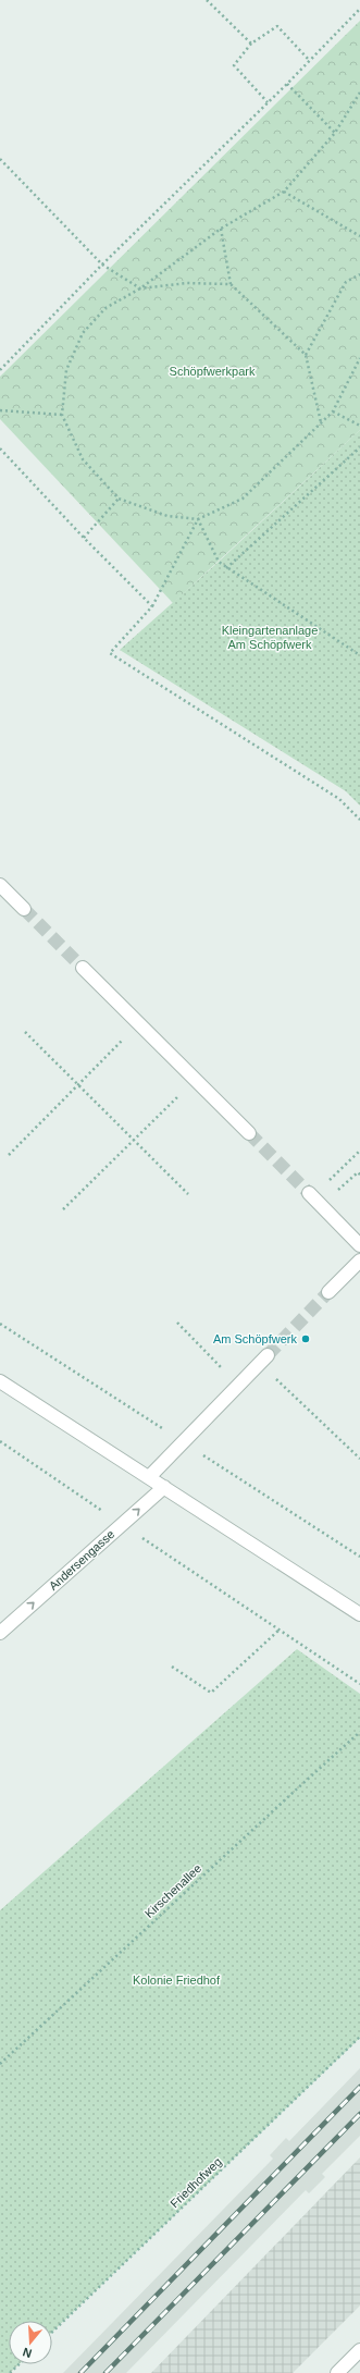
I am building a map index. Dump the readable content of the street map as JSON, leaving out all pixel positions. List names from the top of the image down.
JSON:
{
  "streets": {
    "street": ["Andersengasse"],
    "path": ["Kirschenallee", "Friedhofweg"]
  },
  "one_way": ["Andersengasse"],
  "parks": ["Schöpfwerkpark", "Kleingartenanlage Am Schöpfwerk", "Kolonie Friedhof"],
  "places": ["Am Schöpfwerk"],
  "north": "bottom"
}
